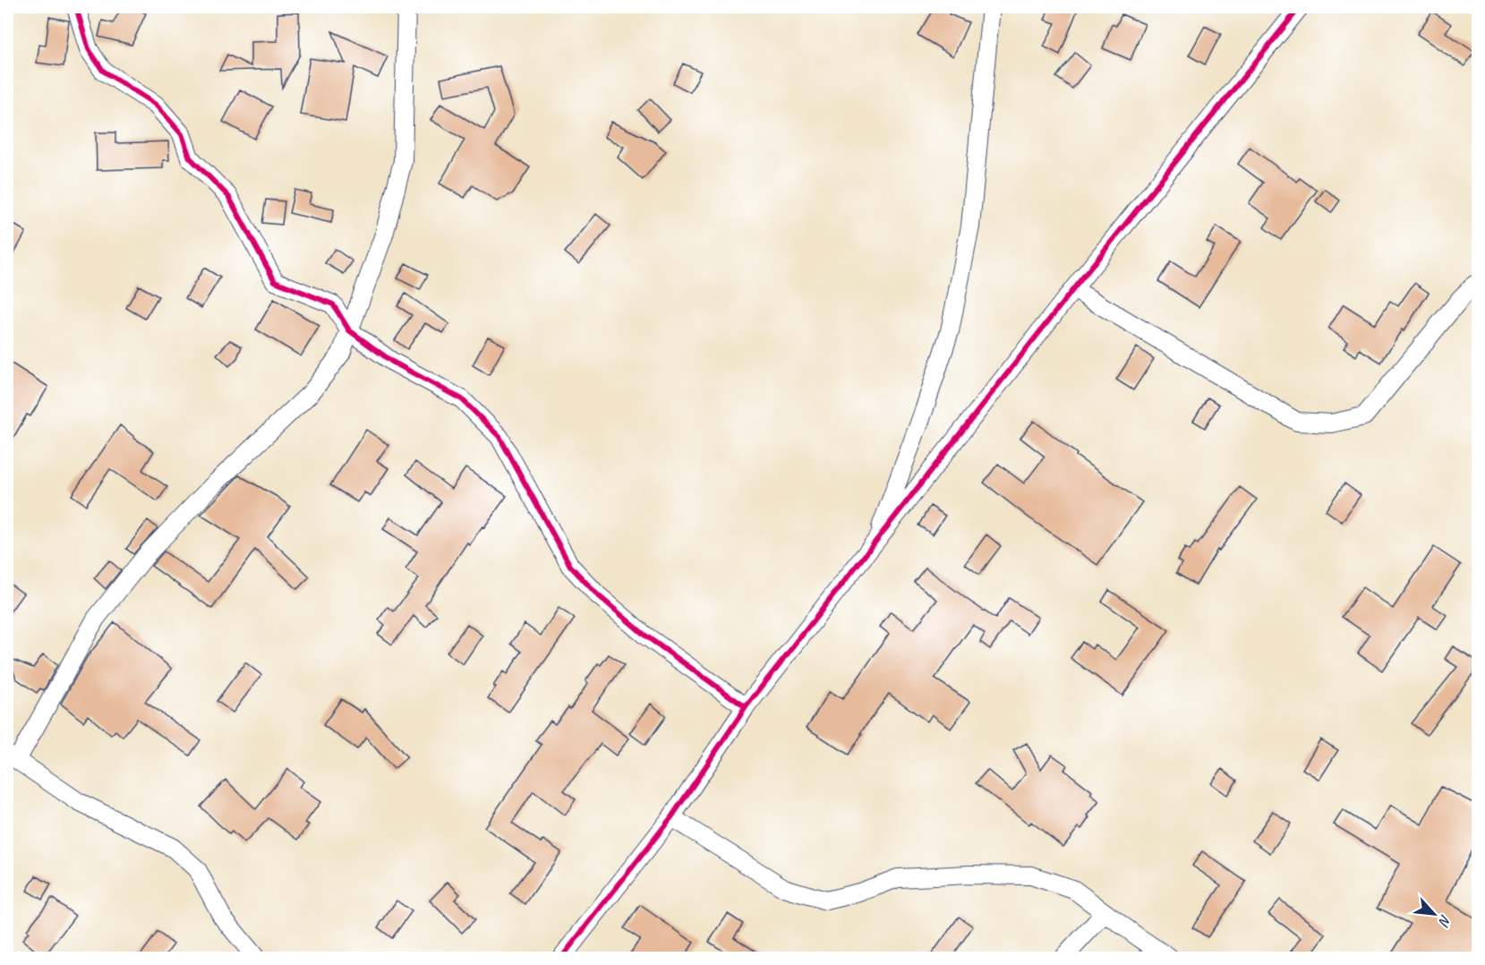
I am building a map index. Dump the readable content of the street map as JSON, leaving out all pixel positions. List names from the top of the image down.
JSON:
{
  "north": "bottom right"
}
